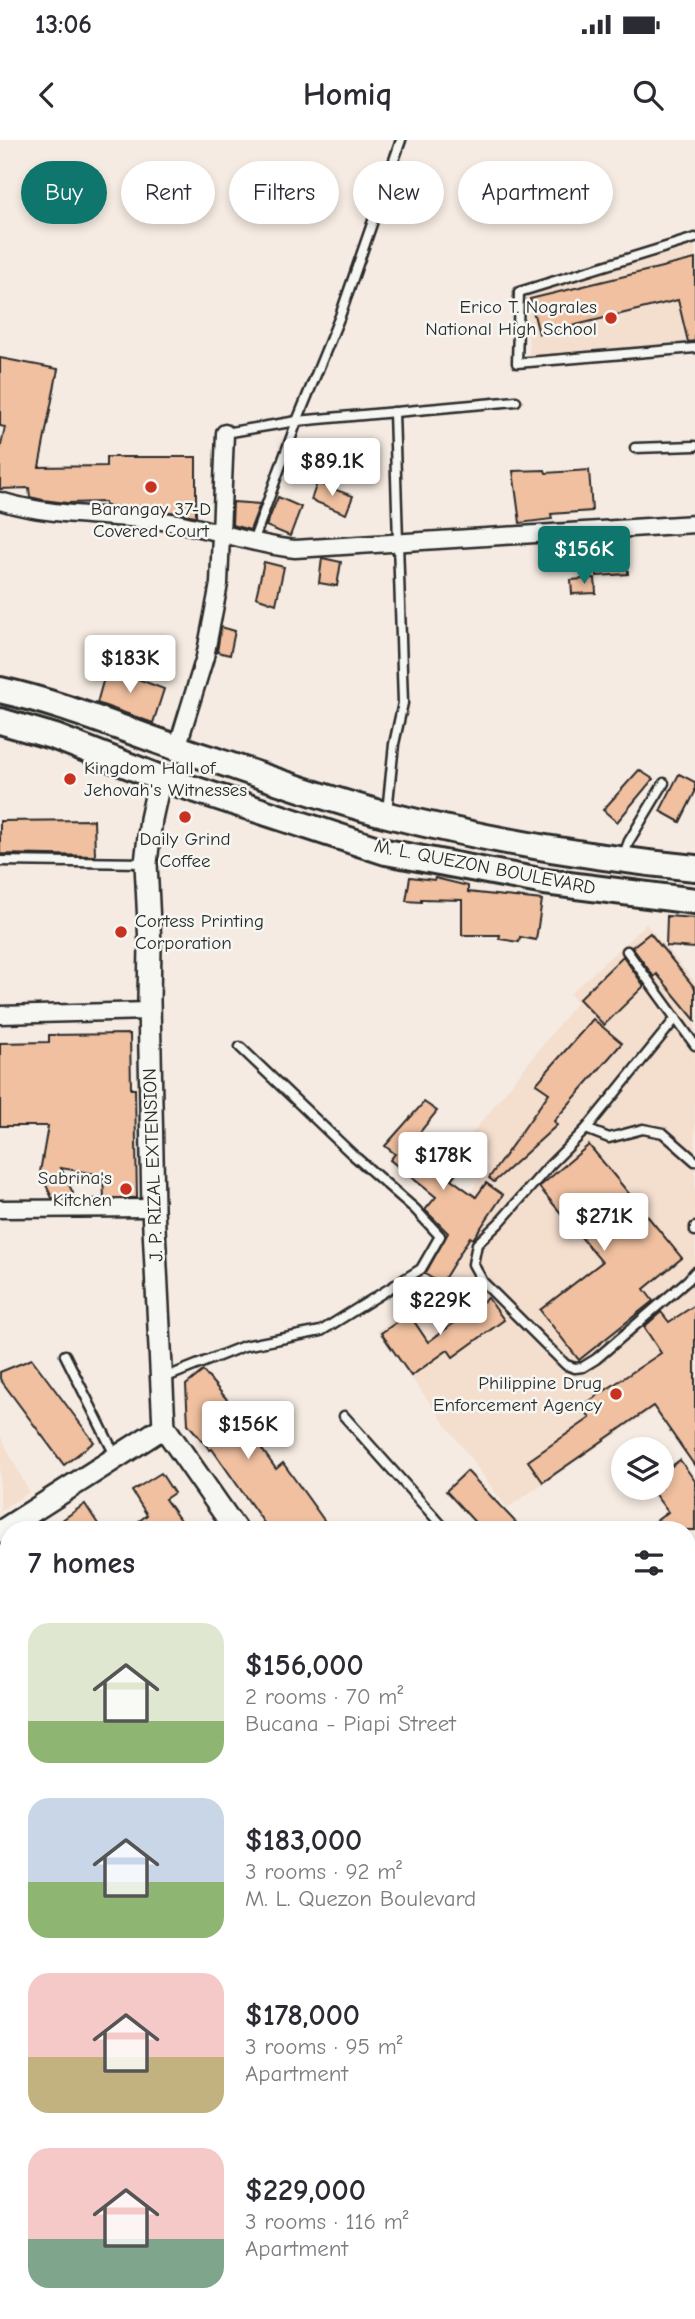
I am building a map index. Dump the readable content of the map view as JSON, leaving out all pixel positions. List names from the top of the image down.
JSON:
{
  "streets": {
    "main road": ["M. L. QUEZON BOULEVARD"],
    "street": ["J. P. RIZAL EXTENSION"]
  },
  "crossings": [
    ["M. L. QUEZON BOULEVARD", "J. P. RIZAL EXTENSION"]
  ],
  "places": [
    "Erico T. Nograles National High School",
    "Barangay 37-D Covered Court",
    "Kingdom Hall of Jehovah's Witnesses",
    "Daily Grind Coffee",
    "Cortess Printing Corporation",
    "Sabrina's Kitchen",
    "Philippine Drug Enforcement Agency"
  ],
  "page": {
    "status": "13:06",
    "header": "Homiq",
    "chip": [
      "Buy",
      "Rent",
      "Filters",
      "New",
      "Apartment"
    ],
    "price": [
      "$89.1K",
      "$156K",
      "$183K",
      "$178K",
      "$271K",
      "$229K",
      "$156K"
    ],
    "heading": "7 homes",
    "list": [
      {
        "name": "$156,000",
        "note": "2 rooms · 70 m² · Bucana - Piapi Street"
      },
      {
        "name": "$183,000",
        "note": "3 rooms · 92 m² · M. L. Quezon Boulevard"
      },
      {
        "name": "$178,000",
        "note": "3 rooms · 95 m² · Apartment"
      },
      {
        "name": "$229,000",
        "note": "3 rooms · 116 m² · Apartment"
      }
    ]
  }
}
